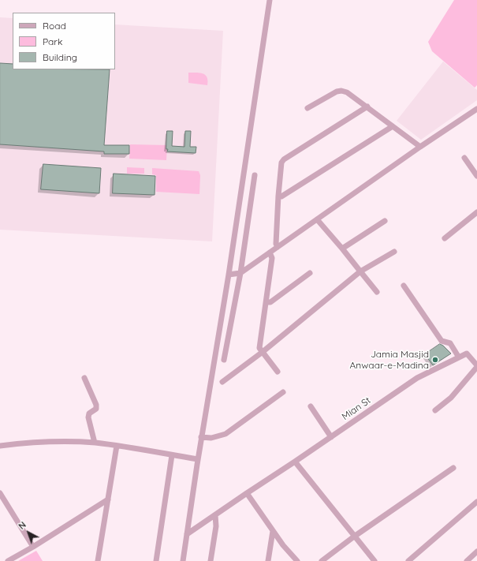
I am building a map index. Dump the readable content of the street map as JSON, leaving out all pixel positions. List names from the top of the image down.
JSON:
{
  "streets": {
    "street": ["Mian St"]
  },
  "places": ["Jamia Masjid Anwaar-e-Madina"],
  "legend": ["Road", "Park", "Building"],
  "north": "top left"
}
